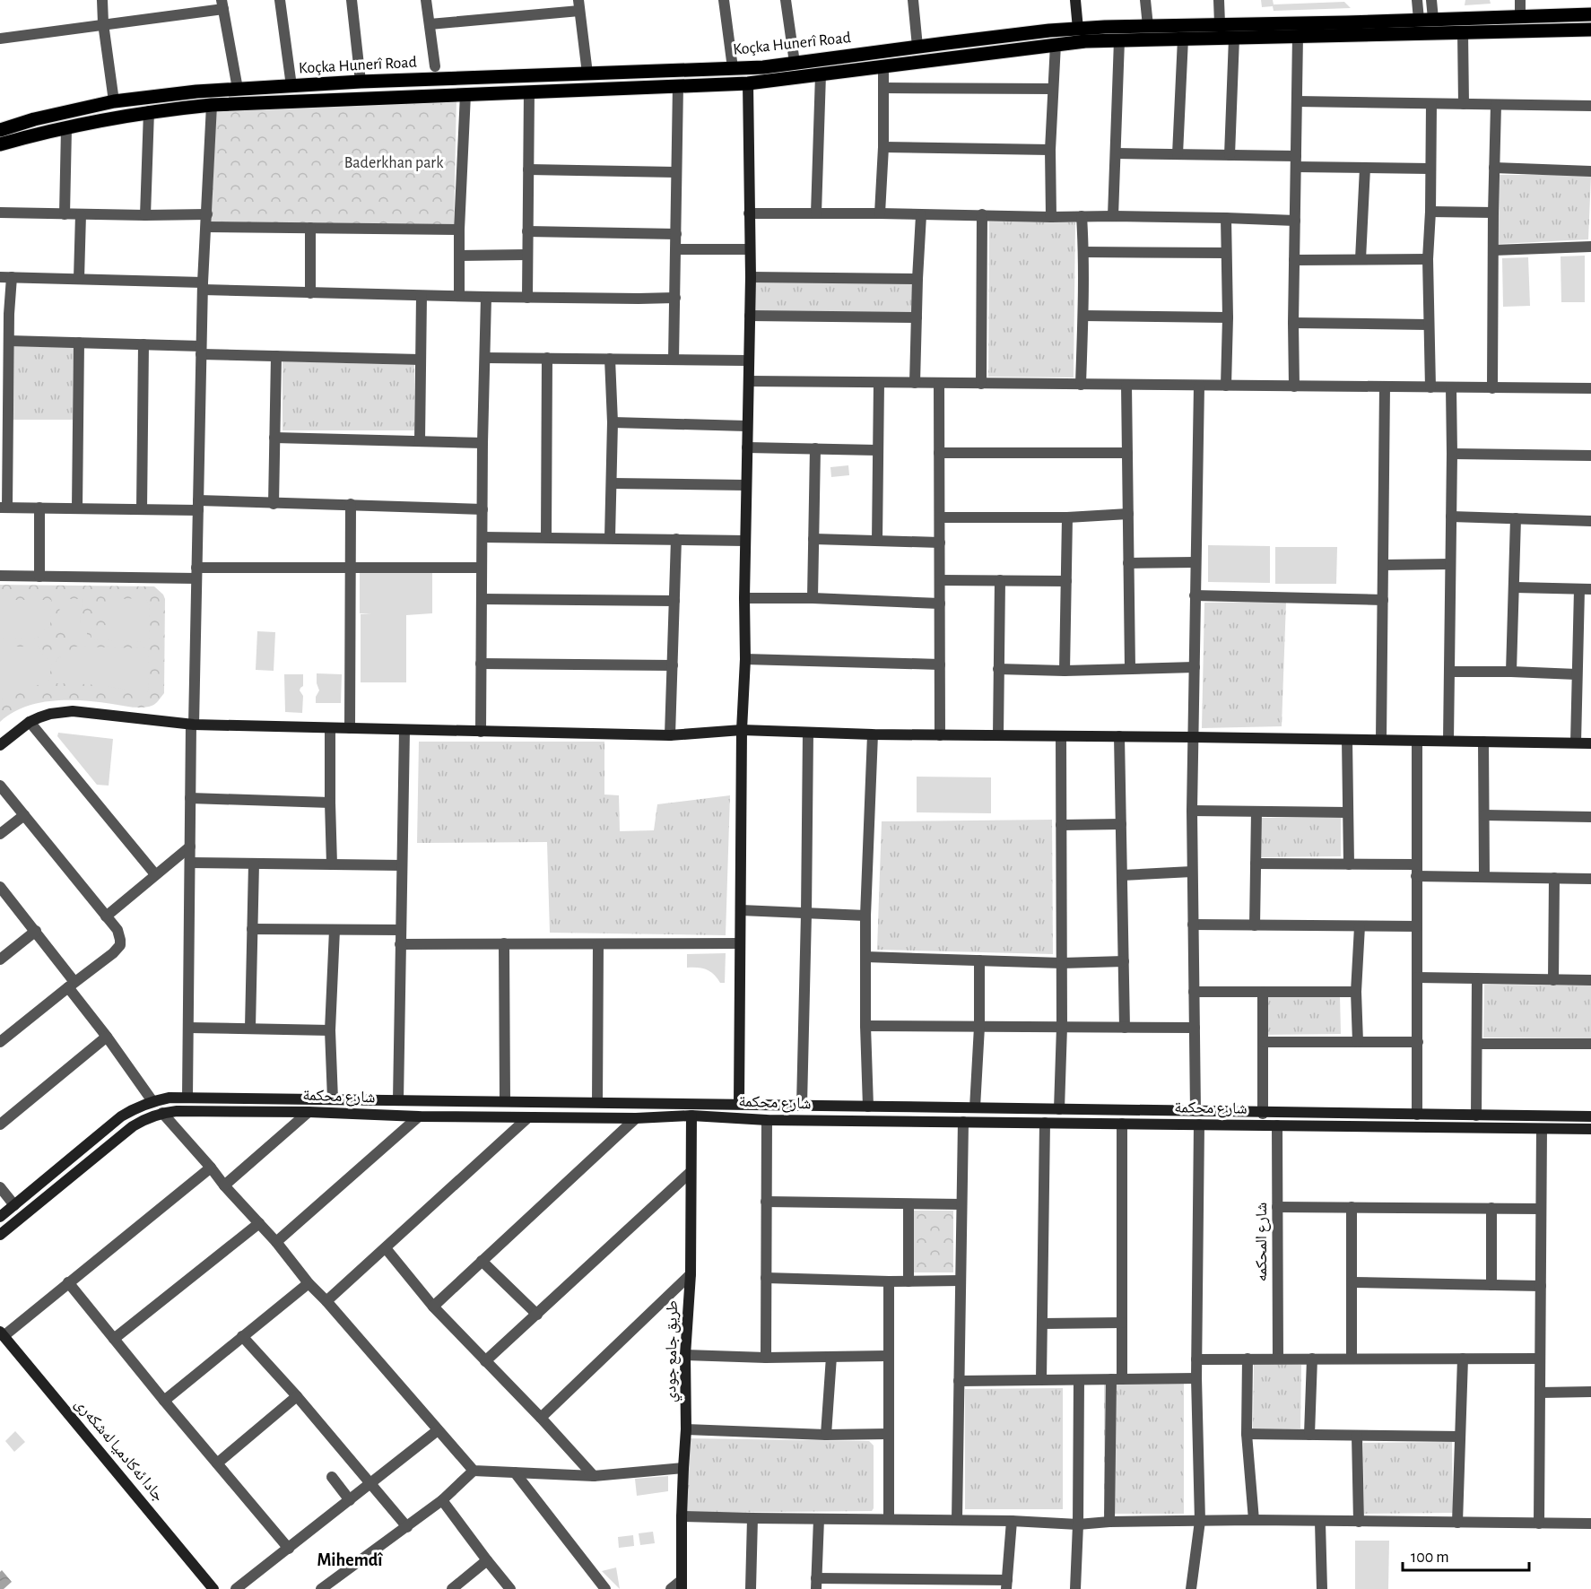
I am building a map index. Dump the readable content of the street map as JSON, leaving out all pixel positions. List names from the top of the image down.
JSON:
{
  "streets": {
    "main road": [
      "Koçka Hunerî Road",
      "شارع محكمة",
      "طريق جامع جودي",
      "جادا ئه‌كادميا له‌شكه‌رى"
    ],
    "street": ["شارع المحكمه"]
  },
  "crossings": [
    ["شارع محكمة", "شارع المحكمه"],
    ["شارع محكمة", "طريق جامع جودي"]
  ],
  "districts": ["Mihemdî"],
  "parks": ["Baderkhan park"],
  "scale_bar": "100 m"
}
